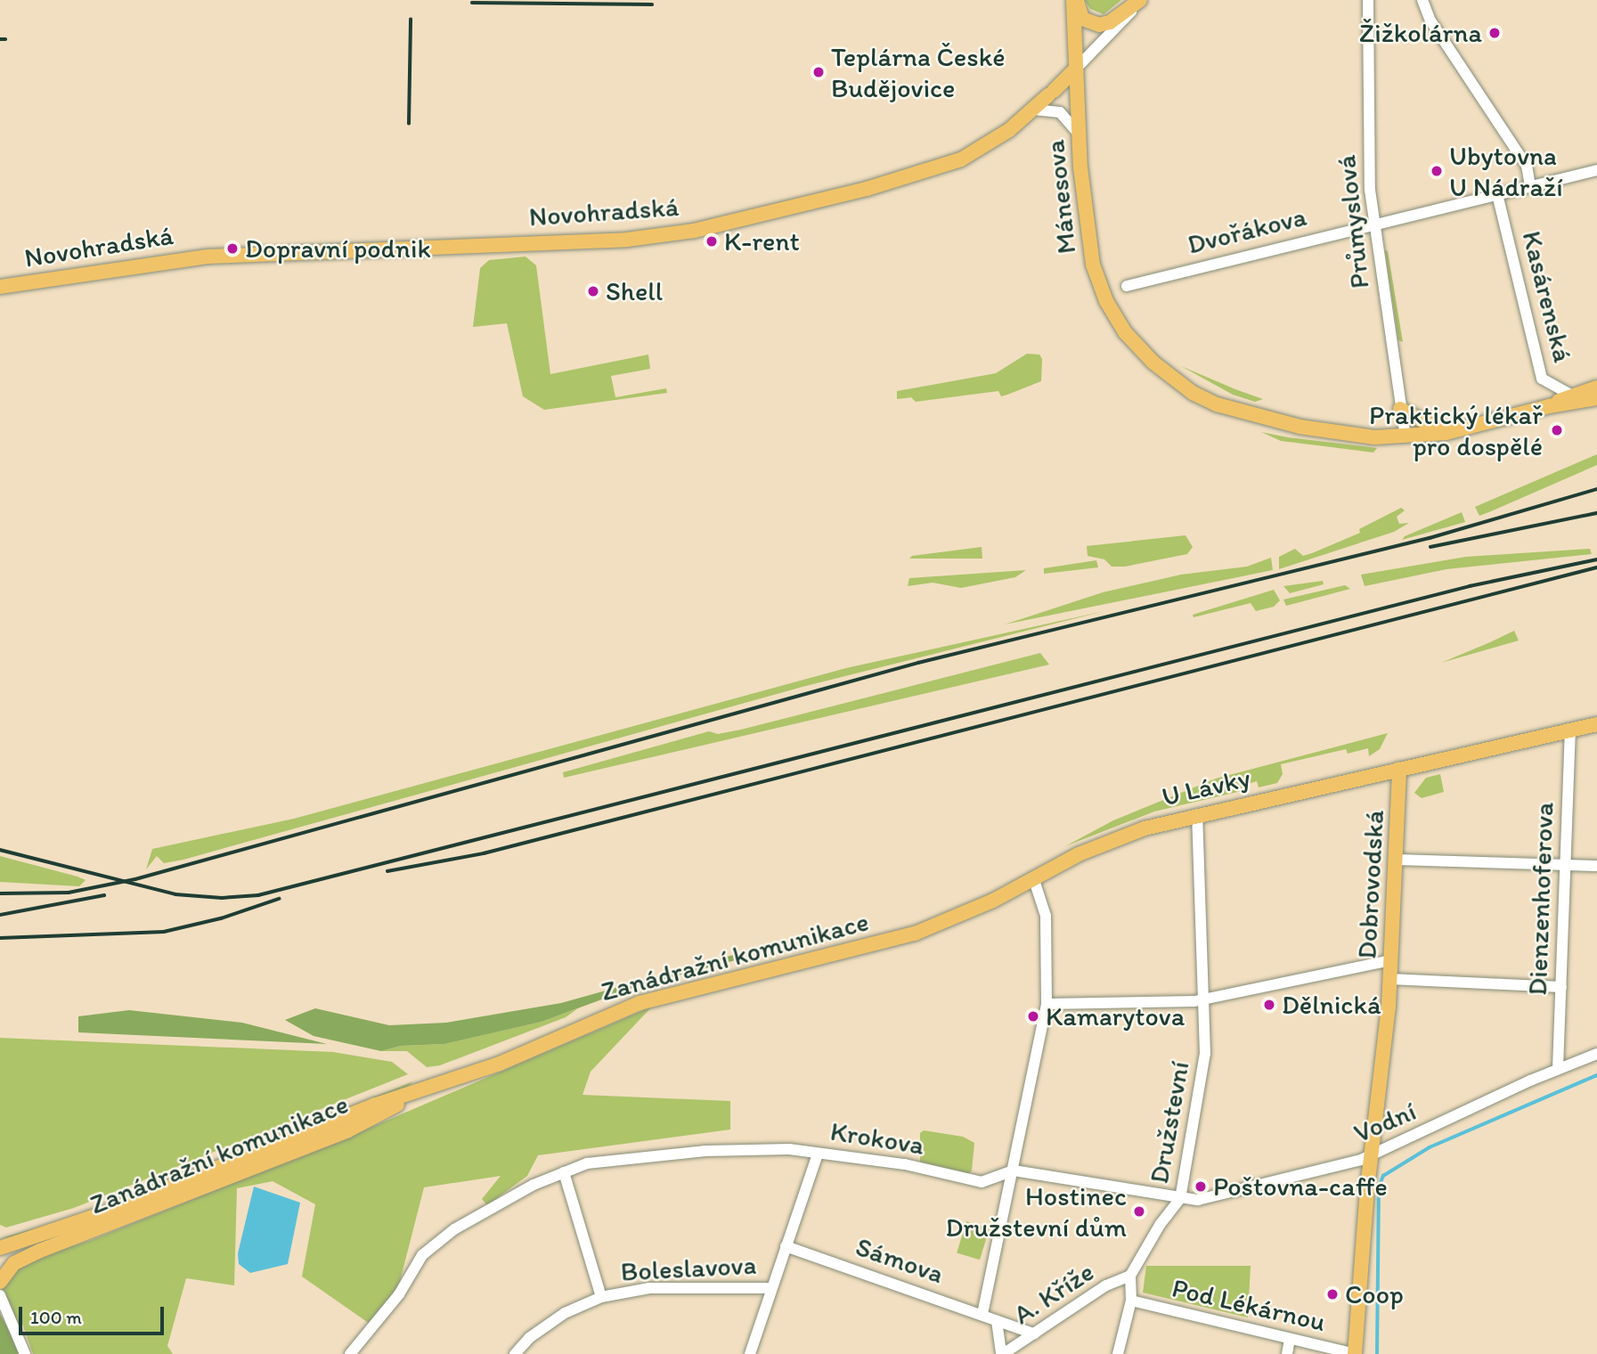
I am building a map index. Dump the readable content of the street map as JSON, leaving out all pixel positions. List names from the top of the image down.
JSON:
{
  "streets": {
    "main road": [
      "Mánesova",
      "Novohradská",
      "U Lávky",
      "Dobrovodská",
      "Zanádražní komunikace"
    ],
    "street": [
      "Průmyslová",
      "Dvořákova",
      "Kasárenská",
      "Dienzenhoferova",
      "Družstevní",
      "Vodní",
      "Krokova",
      "Sámova",
      "Boleslavova",
      "A. Kříže",
      "Pod Lékárnou"
    ]
  },
  "crossings": [
    ["Mánesova", "Novohradská"],
    ["Mánesova", "Průmyslová"],
    ["Průmyslová", "Dvořákova"],
    ["Dvořákova", "Kasárenská"],
    ["U Lávky", "Dobrovodská"],
    ["U Lávky", "Zanádražní komunikace"],
    ["U Lávky", "Družstevní"],
    ["Dobrovodská", "Vodní"],
    ["Dobrovodská", "Pod Lékárnou"],
    ["Dienzenhoferova", "Vodní"],
    ["Družstevní", "Vodní"],
    ["Družstevní", "Krokova"],
    ["Družstevní", "A. Kříže"],
    ["Vodní", "Krokova"],
    ["Sámova", "A. Kříže"]
  ],
  "places": [
    "Žižkolárna",
    "Teplárna České Budějovice",
    "Ubytovna U Nádraží",
    "K-rent",
    "Dopravní podnik",
    "Shell",
    "Praktický lékař pro dospělé",
    "Dělnická",
    "Kamarytova",
    "Poštovna-caffe",
    "Hostinec Družstevní dům",
    "Coop"
  ],
  "scale_bar": "100 m"
}
